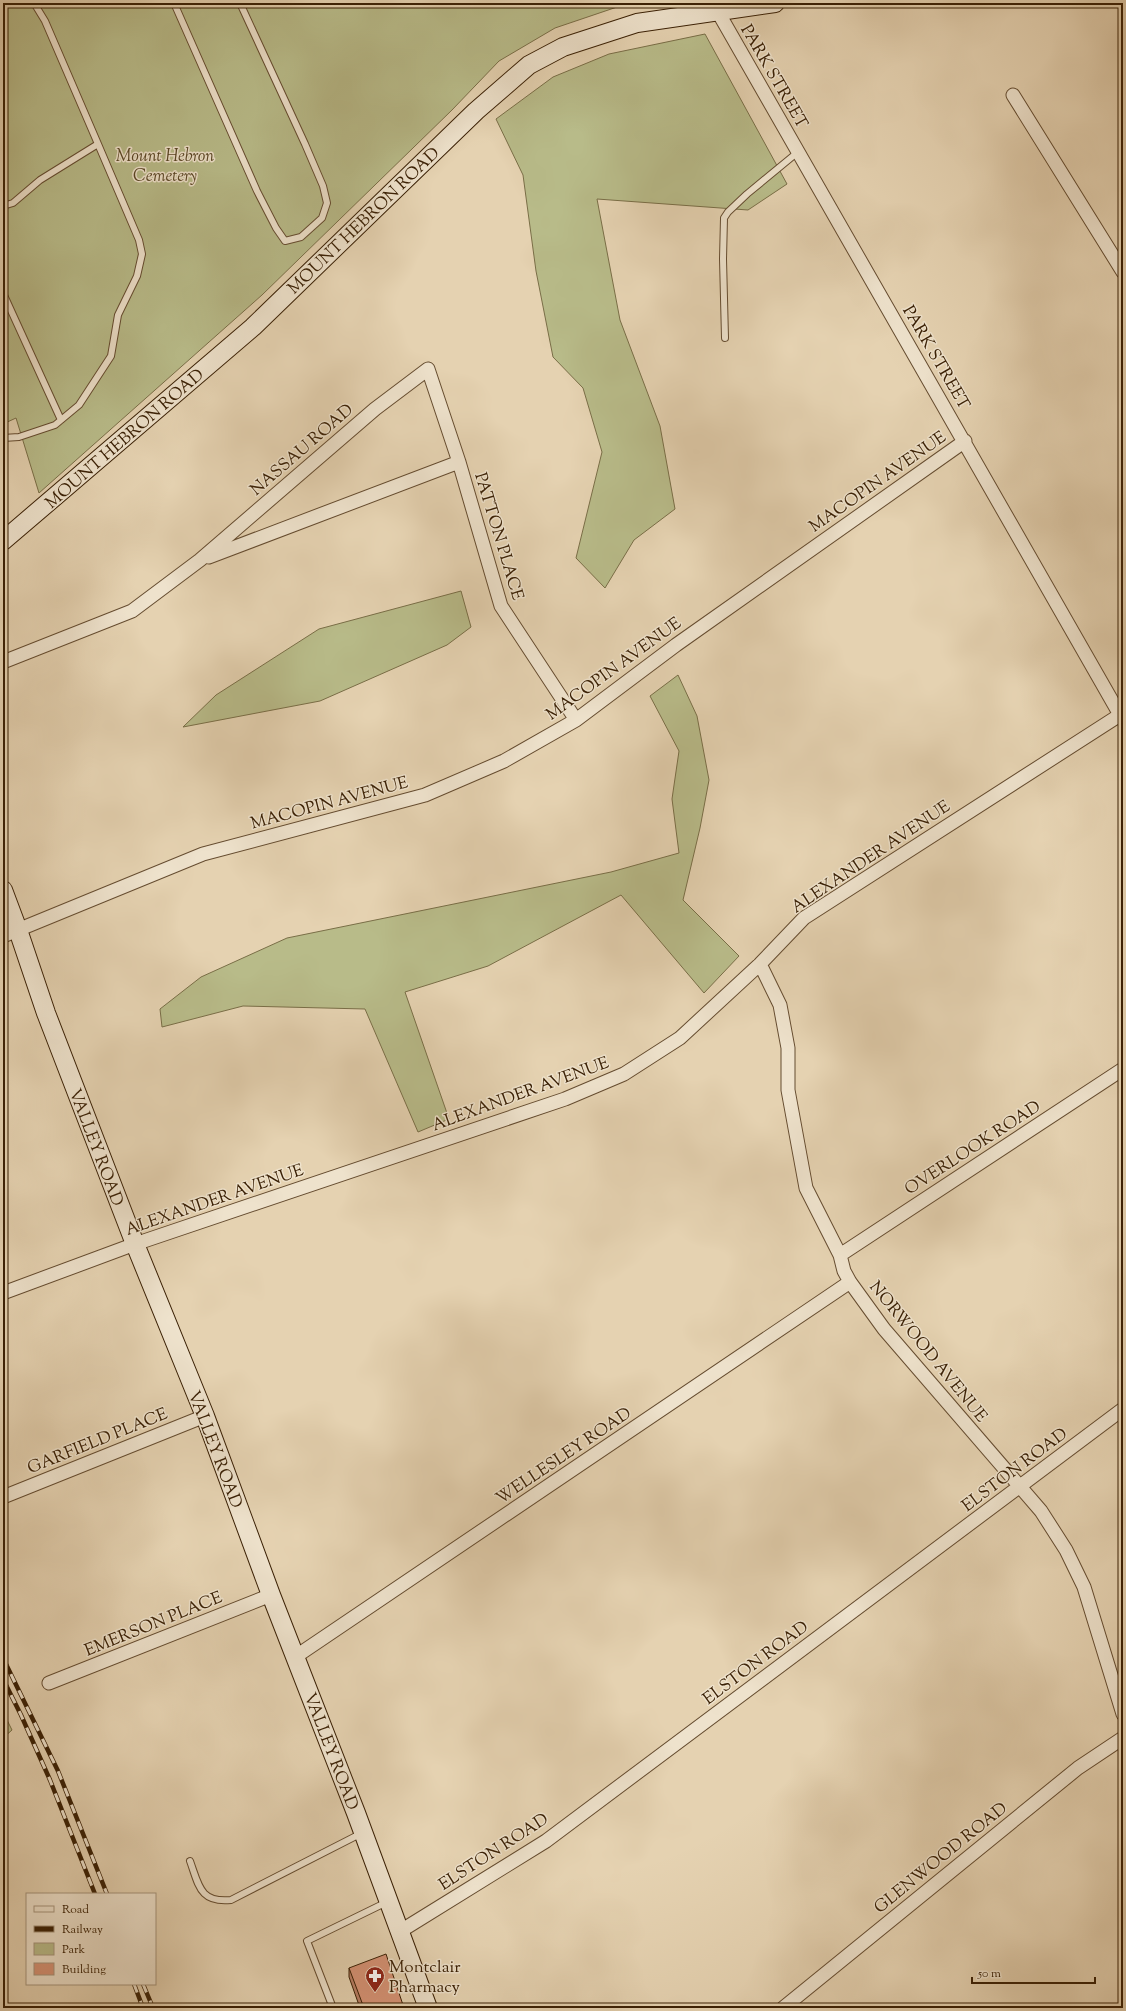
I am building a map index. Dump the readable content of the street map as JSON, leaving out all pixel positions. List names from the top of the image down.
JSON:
{
  "streets": {
    "main road": ["MOUNT HEBRON ROAD", "VALLEY ROAD"],
    "street": [
      "PARK STREET",
      "NASSAU ROAD",
      "MACOPIN AVENUE",
      "PATTON PLACE",
      "ALEXANDER AVENUE",
      "OVERLOOK ROAD",
      "NORWOOD AVENUE",
      "GARFIELD PLACE",
      "WELLESLEY ROAD",
      "ELSTON ROAD",
      "EMERSON PLACE",
      "GLENWOOD ROAD"
    ]
  },
  "crossings": [
    ["PARK STREET", "MOUNT HEBRON ROAD"],
    ["PARK STREET", "MACOPIN AVENUE"],
    ["PARK STREET", "ALEXANDER AVENUE"],
    ["NASSAU ROAD", "PATTON PLACE"],
    ["MACOPIN AVENUE", "PATTON PLACE"],
    ["MACOPIN AVENUE", "VALLEY ROAD"],
    ["ALEXANDER AVENUE", "VALLEY ROAD"],
    ["ALEXANDER AVENUE", "NORWOOD AVENUE"],
    ["VALLEY ROAD", "GARFIELD PLACE"],
    ["VALLEY ROAD", "WELLESLEY ROAD"],
    ["VALLEY ROAD", "ELSTON ROAD"],
    ["VALLEY ROAD", "EMERSON PLACE"],
    ["OVERLOOK ROAD", "NORWOOD AVENUE"],
    ["NORWOOD AVENUE", "WELLESLEY ROAD"],
    ["NORWOOD AVENUE", "ELSTON ROAD"]
  ],
  "parks": ["Mount Hebron Cemetery"],
  "places": {
    "pharmacy": ["Montclair Pharmacy"]
  },
  "legend": [
    "Road",
    "Railway",
    "Park",
    "Building"
  ],
  "scale_bar": "50 m"
}
